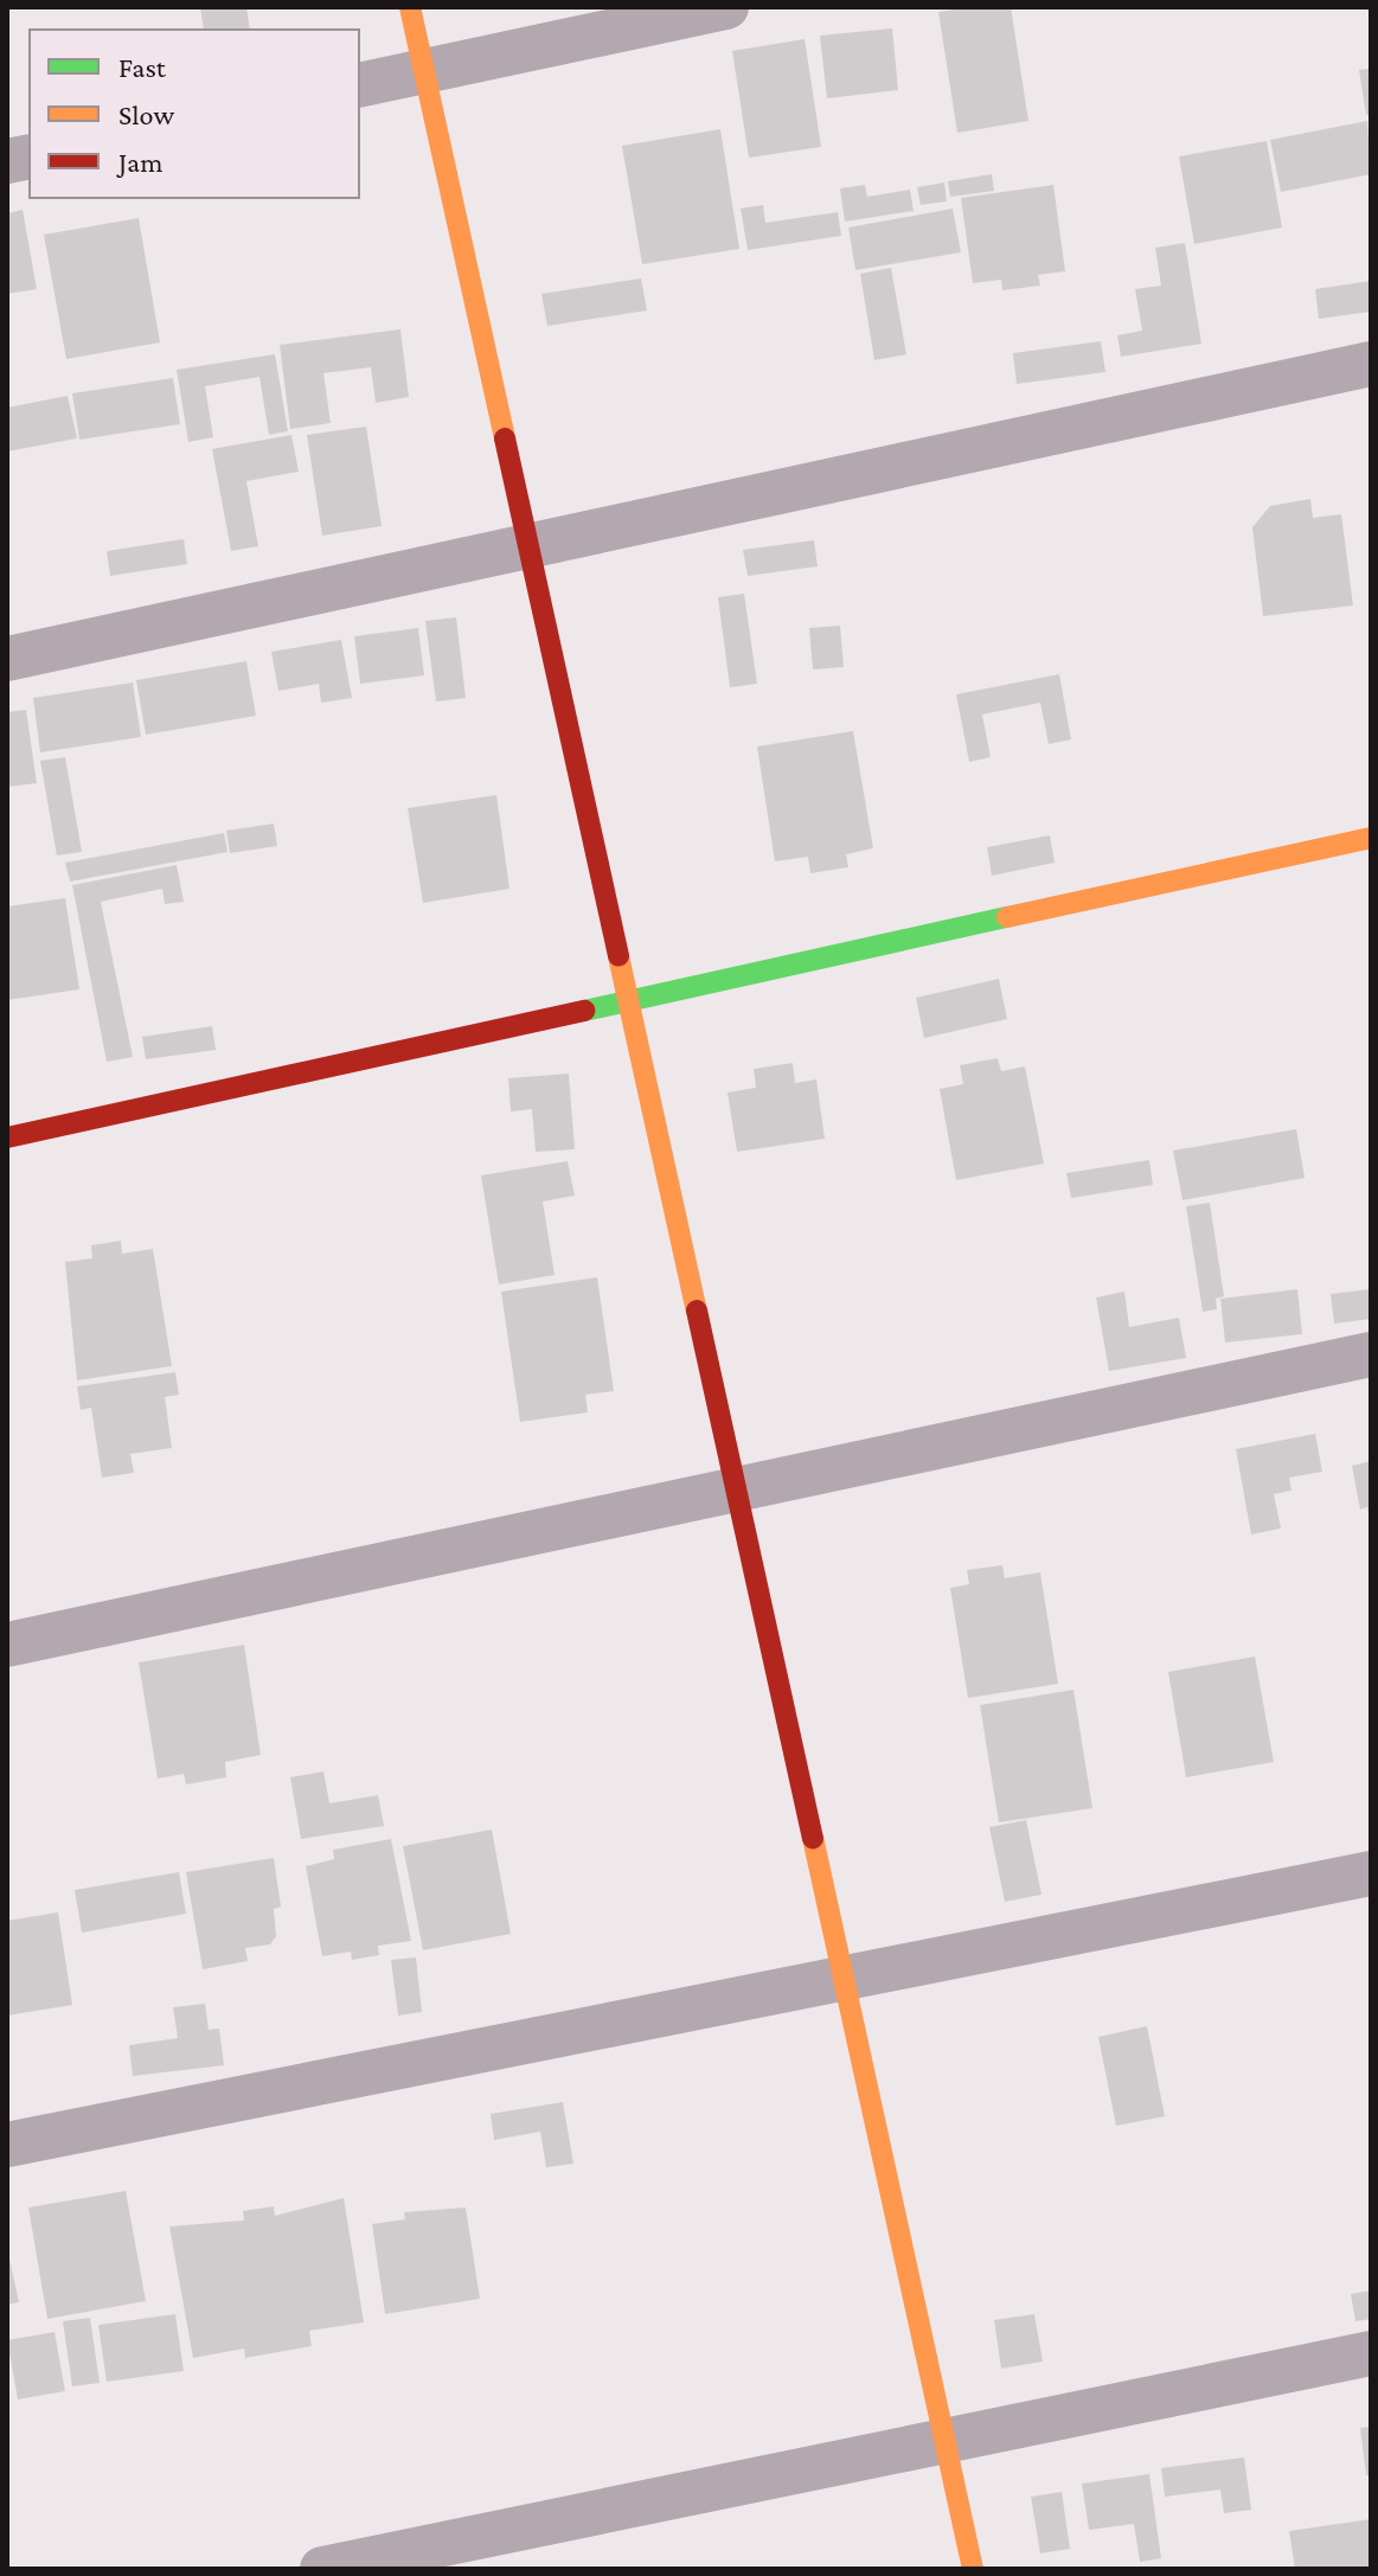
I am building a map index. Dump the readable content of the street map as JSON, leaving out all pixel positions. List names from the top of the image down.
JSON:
{
  "legend": ["Fast", "Slow", "Jam"]
}
